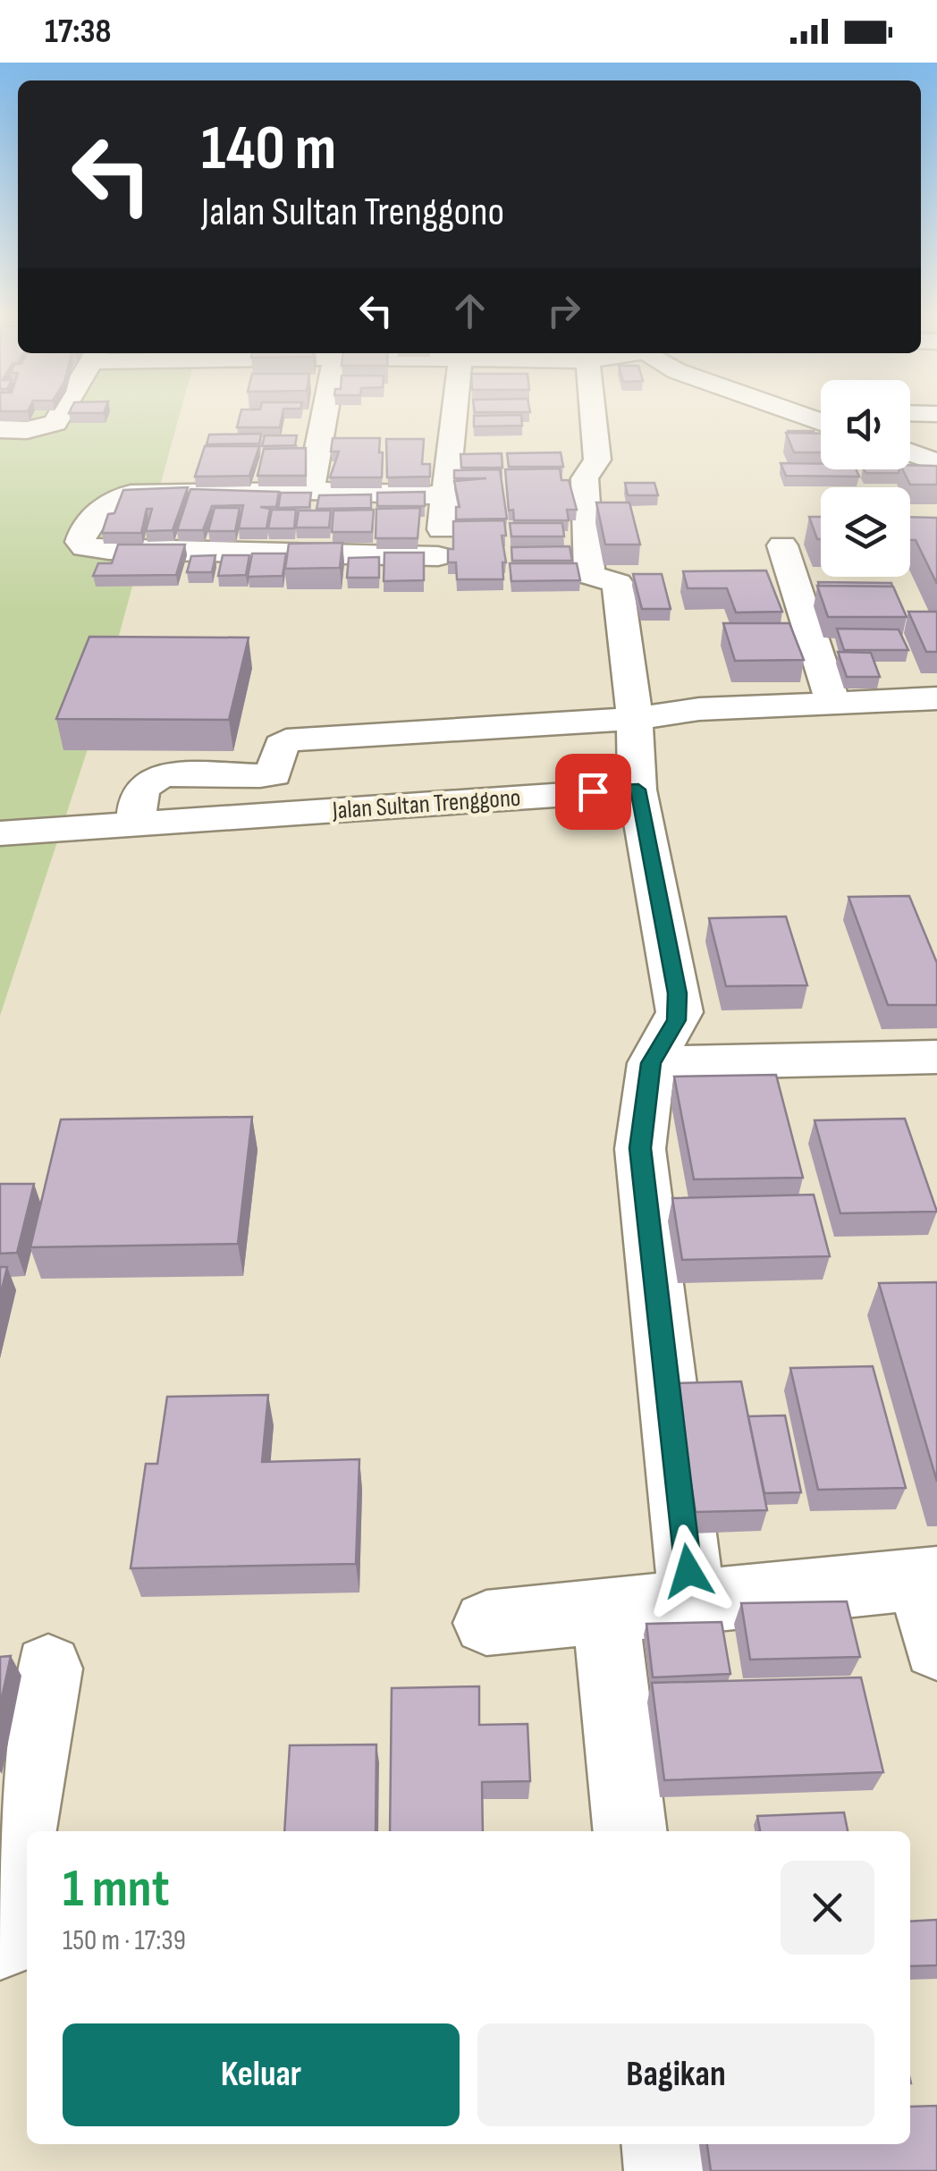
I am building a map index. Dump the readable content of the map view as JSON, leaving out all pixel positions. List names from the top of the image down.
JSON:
{
  "streets": {
    "main road": ["Jalan Sultan Trenggono"]
  },
  "page": {
    "status": "17:38",
    "turn": ["140 m", "Jalan Sultan Trenggono"],
    "heading": ["1 mnt", "150 m · 17:39"],
    "buttons": ["Keluar", "Bagikan"]
  }
}
